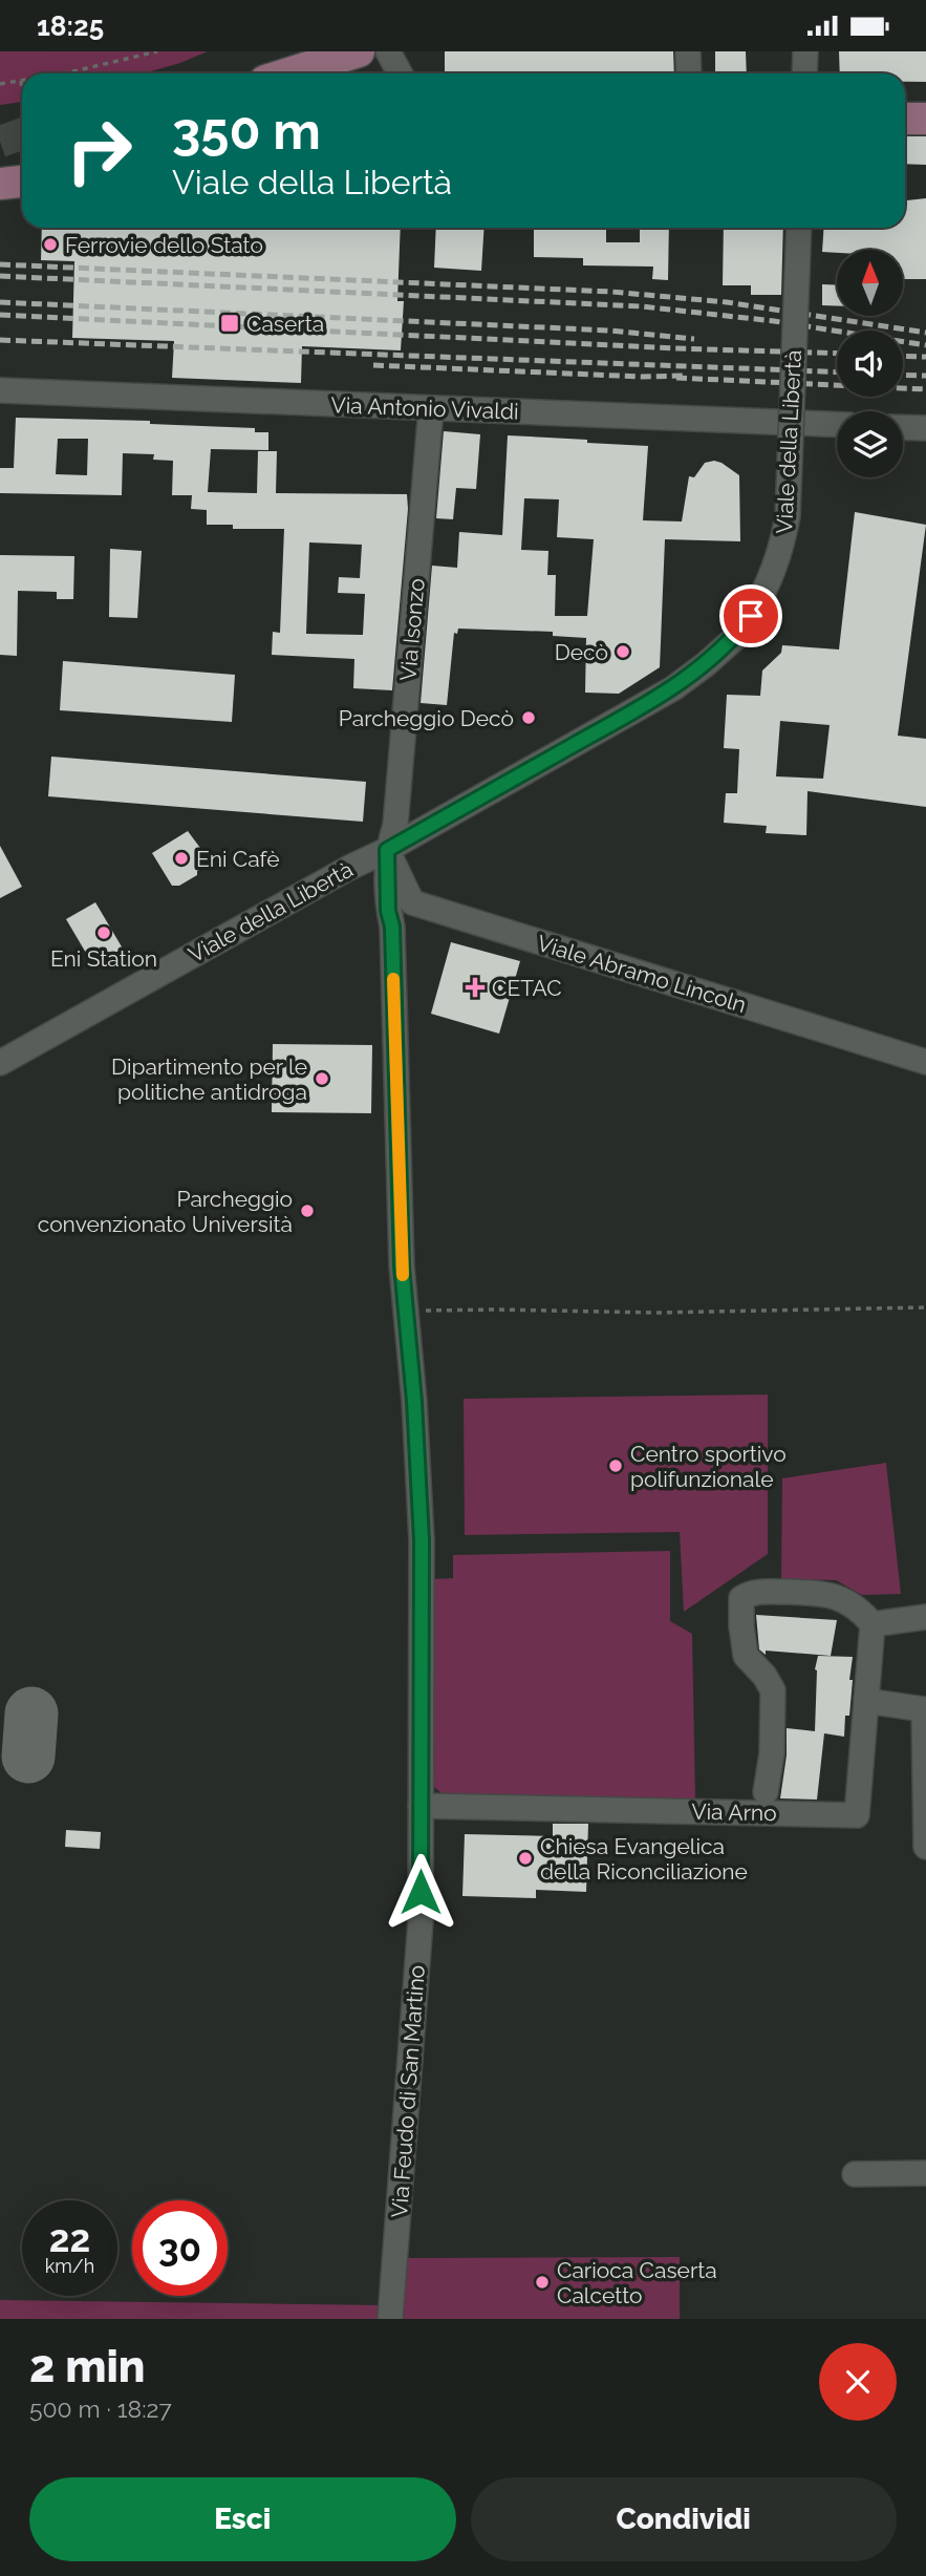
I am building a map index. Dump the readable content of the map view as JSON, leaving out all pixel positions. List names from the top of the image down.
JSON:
{
  "streets": {
    "street": [
      "Via Antonio Vivaldi",
      "Viale della Libertà",
      "Via Isonzo",
      "Viale Abramo Lincoln",
      "Via Arno",
      "Via Feudo di San Martino"
    ]
  },
  "crossings": [
    ["Via Antonio Vivaldi", "Via Isonzo"],
    ["Viale della Libertà", "Via Isonzo"],
    ["Viale della Libertà", "Viale Abramo Lincoln"],
    ["Viale della Libertà", "Via Feudo di San Martino"],
    ["Via Isonzo", "Viale Abramo Lincoln"],
    ["Via Isonzo", "Via Feudo di San Martino"],
    ["Viale Abramo Lincoln", "Via Feudo di San Martino"],
    ["Via Arno", "Via Feudo di San Martino"]
  ],
  "places": {
    "other": [
      "Ferrovie dello Stato",
      "Decò",
      "Parcheggio Decò",
      "Eni Cafè",
      "Eni Station",
      "Dipartimento per le politiche antidroga",
      "Parcheggio convenzionato Università",
      "Centro sportivo polifunzionale",
      "Chiesa Evangelica della Riconciliazione",
      "Carioca Caserta Calcetto"
    ],
    "transit": ["Caserta"],
    "health": ["CETAC"]
  },
  "north": "top",
  "page": {
    "status": "18:25",
    "turn": ["350 m", "Viale della Libertà"],
    "speed": "22 km/h",
    "limit": "30",
    "heading": ["2 min", "500 m · 18:27"],
    "buttons": ["Esci", "Condividi"]
  }
}
